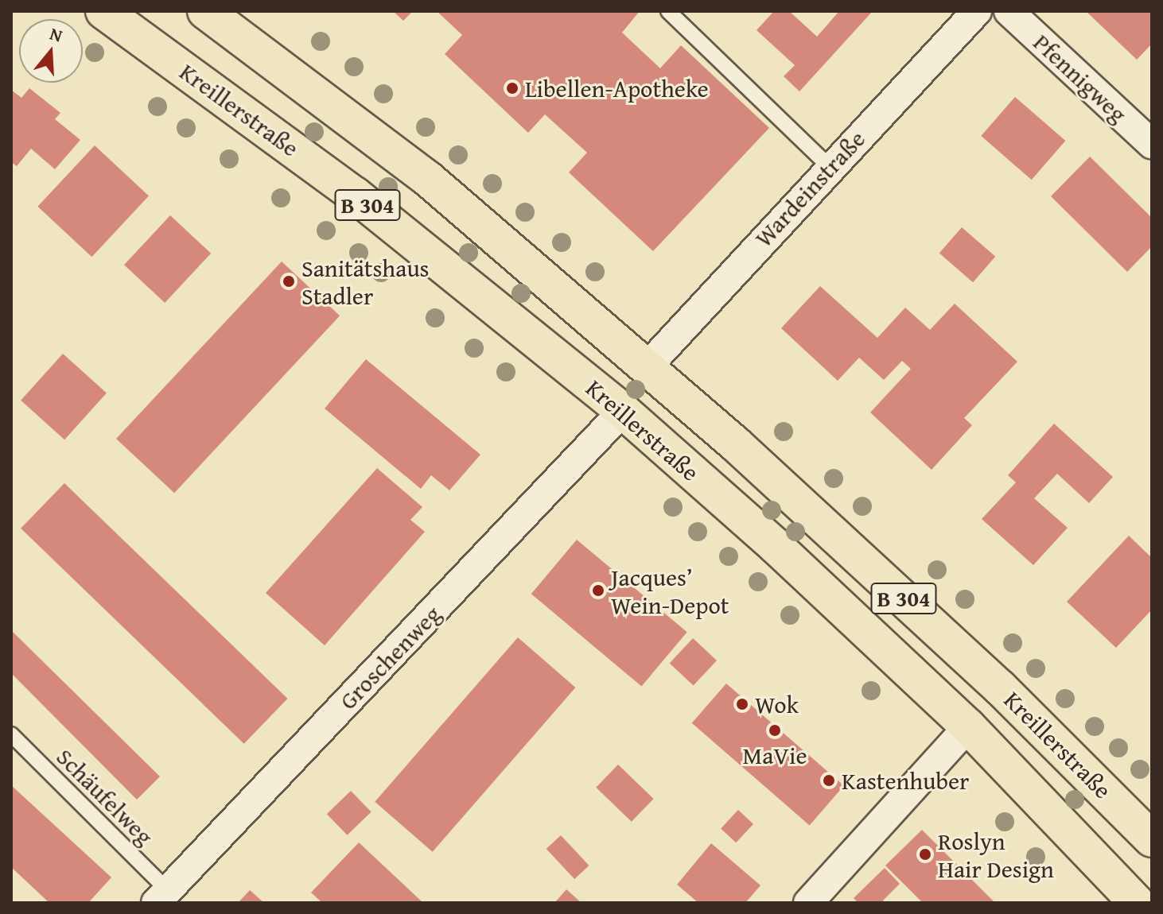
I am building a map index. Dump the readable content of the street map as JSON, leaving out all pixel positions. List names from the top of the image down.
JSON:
{
  "streets": {
    "main road": ["Kreillerstraße", "B 304"],
    "street": ["Pfennigweg", "Wardeinstraße", "Groschenweg"],
    "lane": ["Schäufelweg"]
  },
  "crossings": [
    ["Kreillerstraße", "Wardeinstraße"],
    ["Kreillerstraße", "Groschenweg"],
    ["Groschenweg", "Schäufelweg"]
  ],
  "places": [
    "Libellen-Apotheke",
    "Sanitätshaus Stadler",
    "Jacques’ Wein-Depot",
    "Wok",
    "MaVie",
    "Kastenhuber",
    "Roslyn Hair Design"
  ],
  "north": "top"
}
